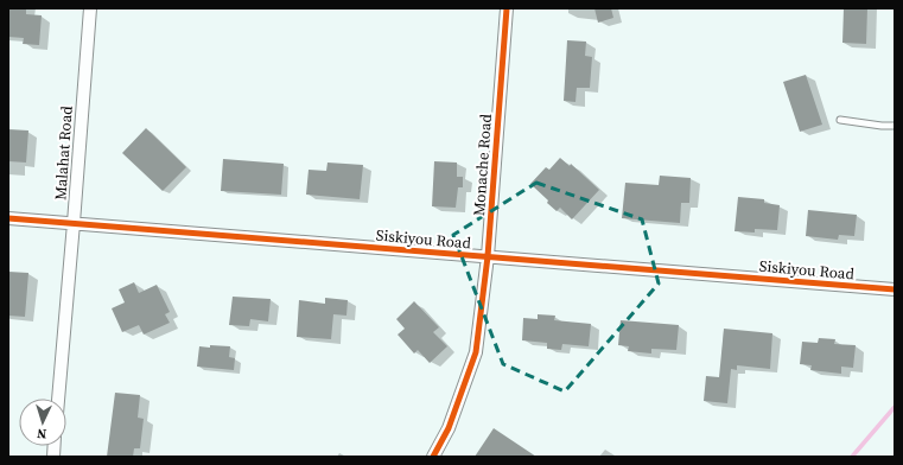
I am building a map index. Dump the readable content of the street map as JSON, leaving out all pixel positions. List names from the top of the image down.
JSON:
{
  "streets": {
    "street": ["Malahat Road", "Monache Road", "Siskiyou Road"]
  },
  "crossings": [
    ["Malahat Road", "Siskiyou Road"],
    ["Monache Road", "Siskiyou Road"]
  ],
  "north": "bottom"
}
